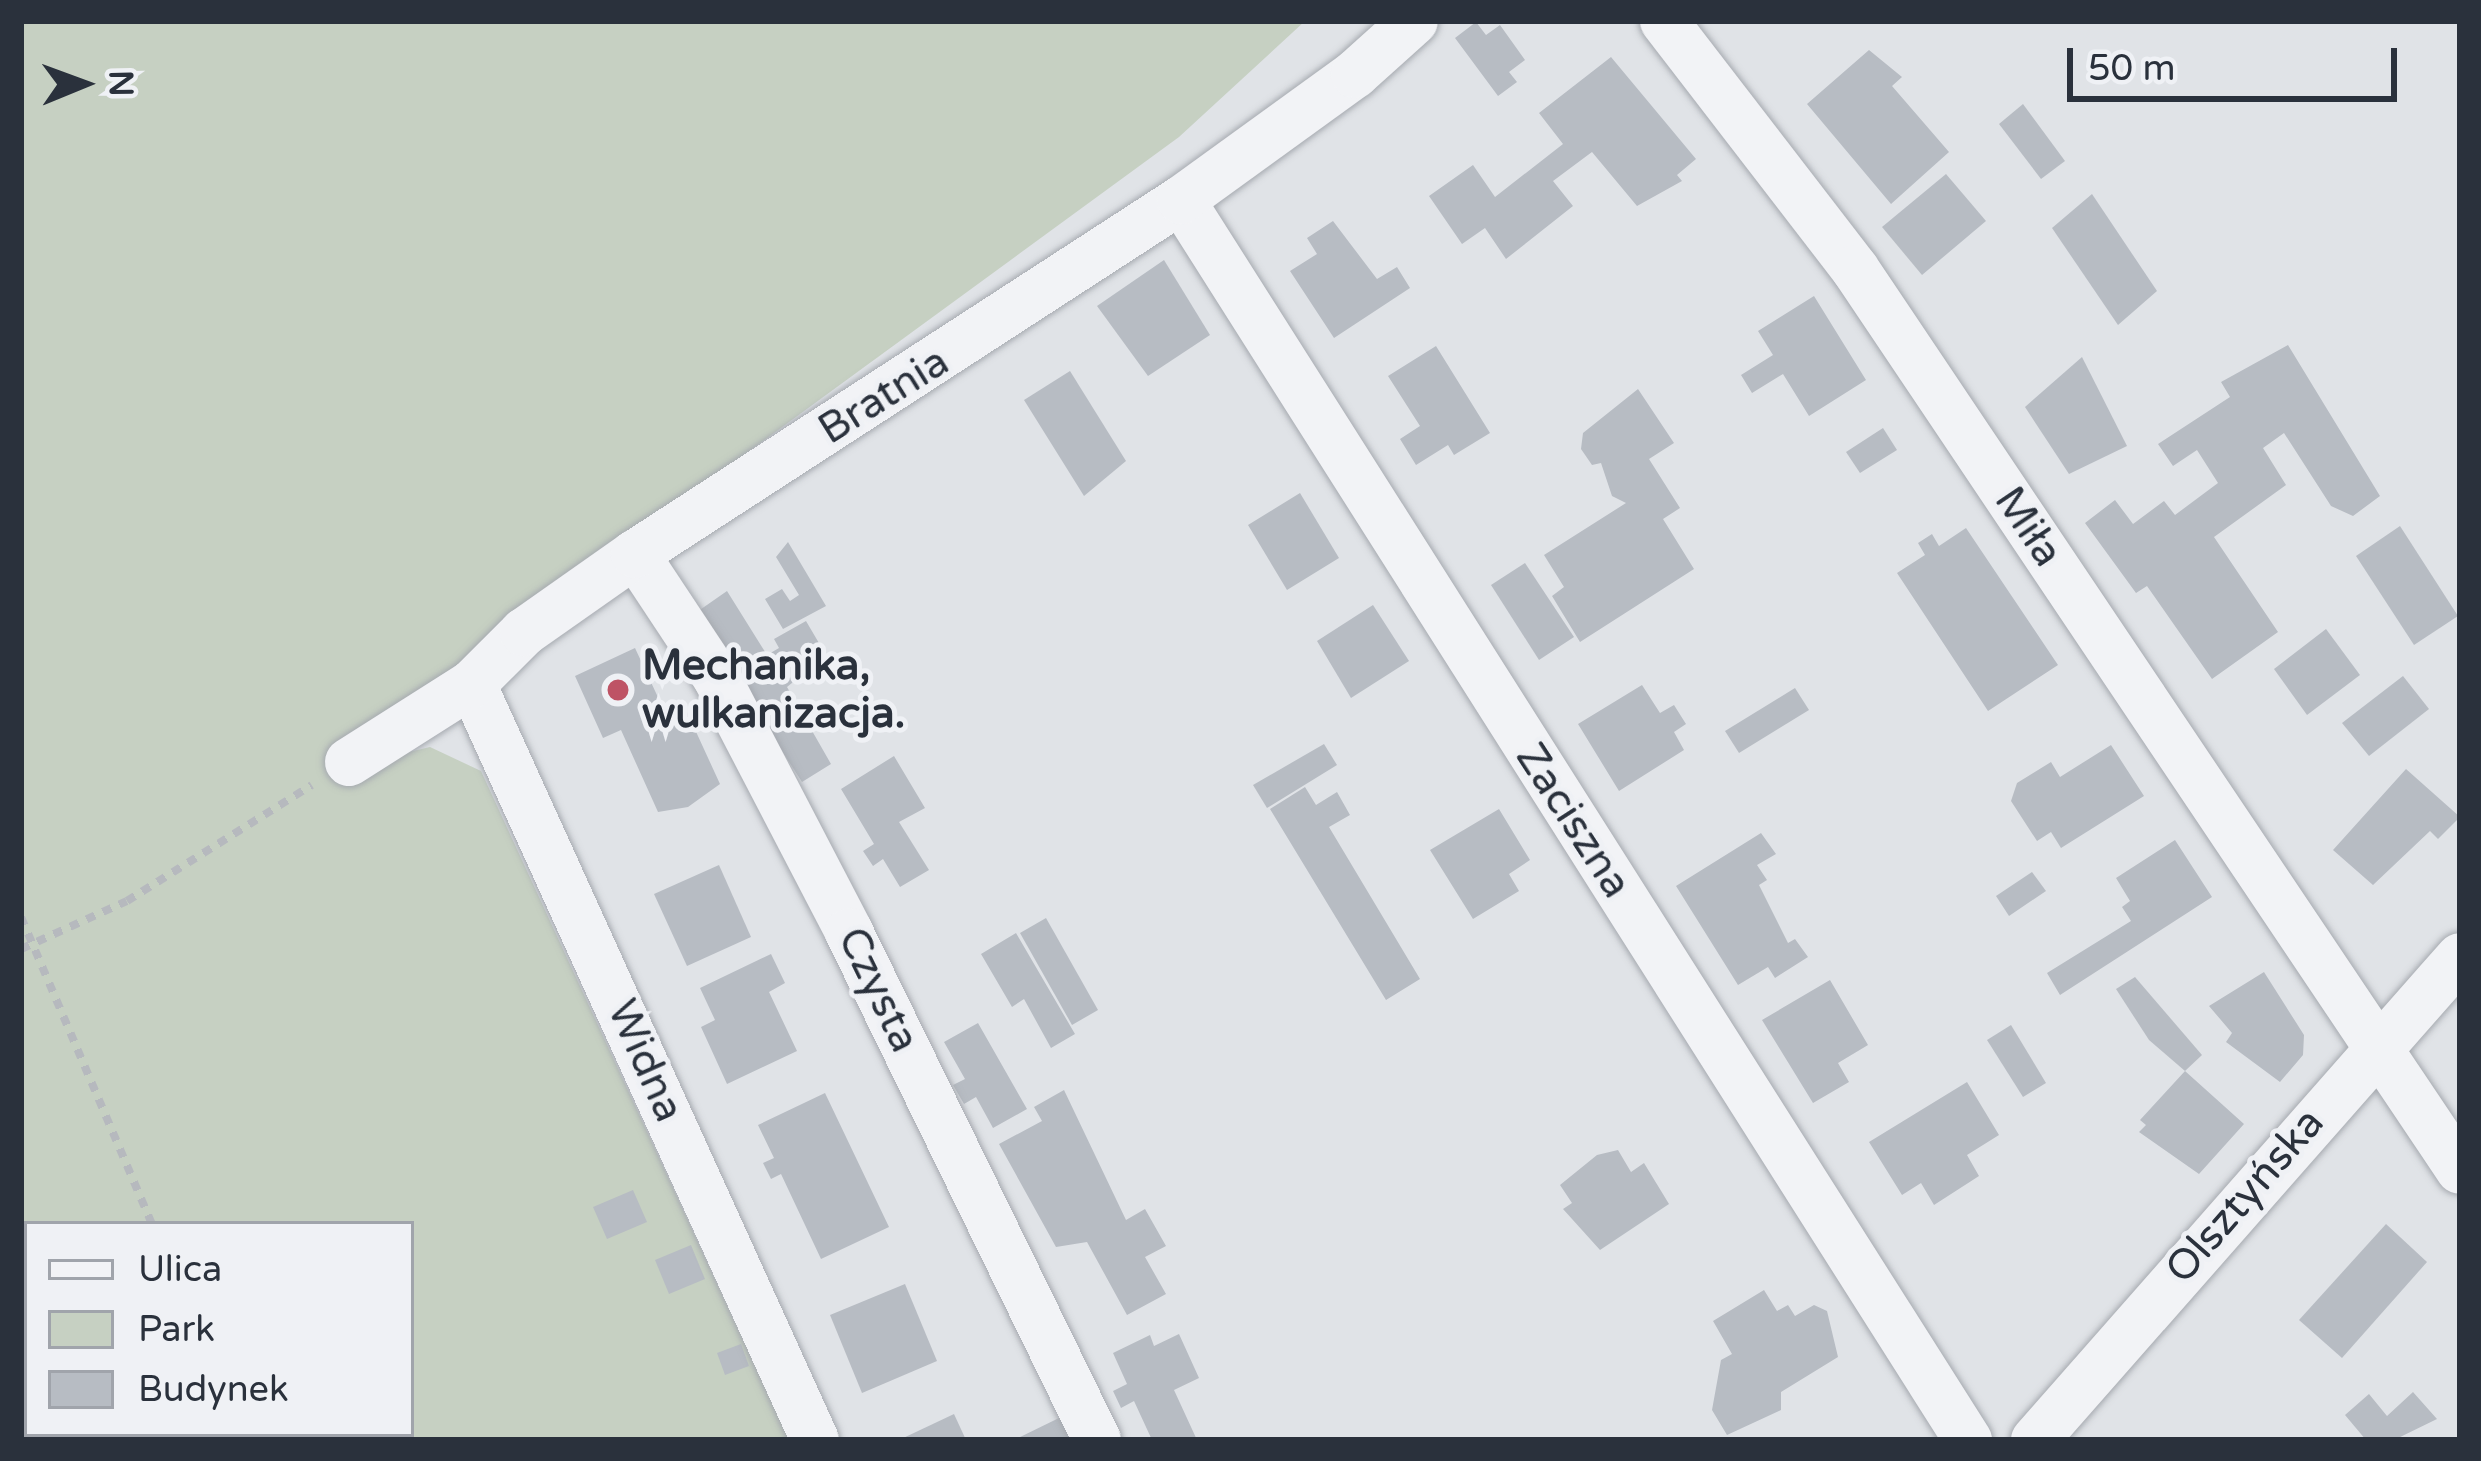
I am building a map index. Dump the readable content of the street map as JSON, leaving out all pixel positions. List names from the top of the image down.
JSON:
{
  "streets": {
    "street": [
      "Bratnia",
      "Miła",
      "Zaciszna",
      "Czysta",
      "Widna",
      "Olsztyńska"
    ]
  },
  "crossings": [
    ["Bratnia", "Zaciszna"],
    ["Bratnia", "Czysta"],
    ["Bratnia", "Widna"],
    ["Miła", "Olsztyńska"]
  ],
  "places": ["Mechanika, wulkanizacja."],
  "legend": ["Ulica", "Park", "Budynek"],
  "scale_bar": "50 m",
  "north": "right"
}
